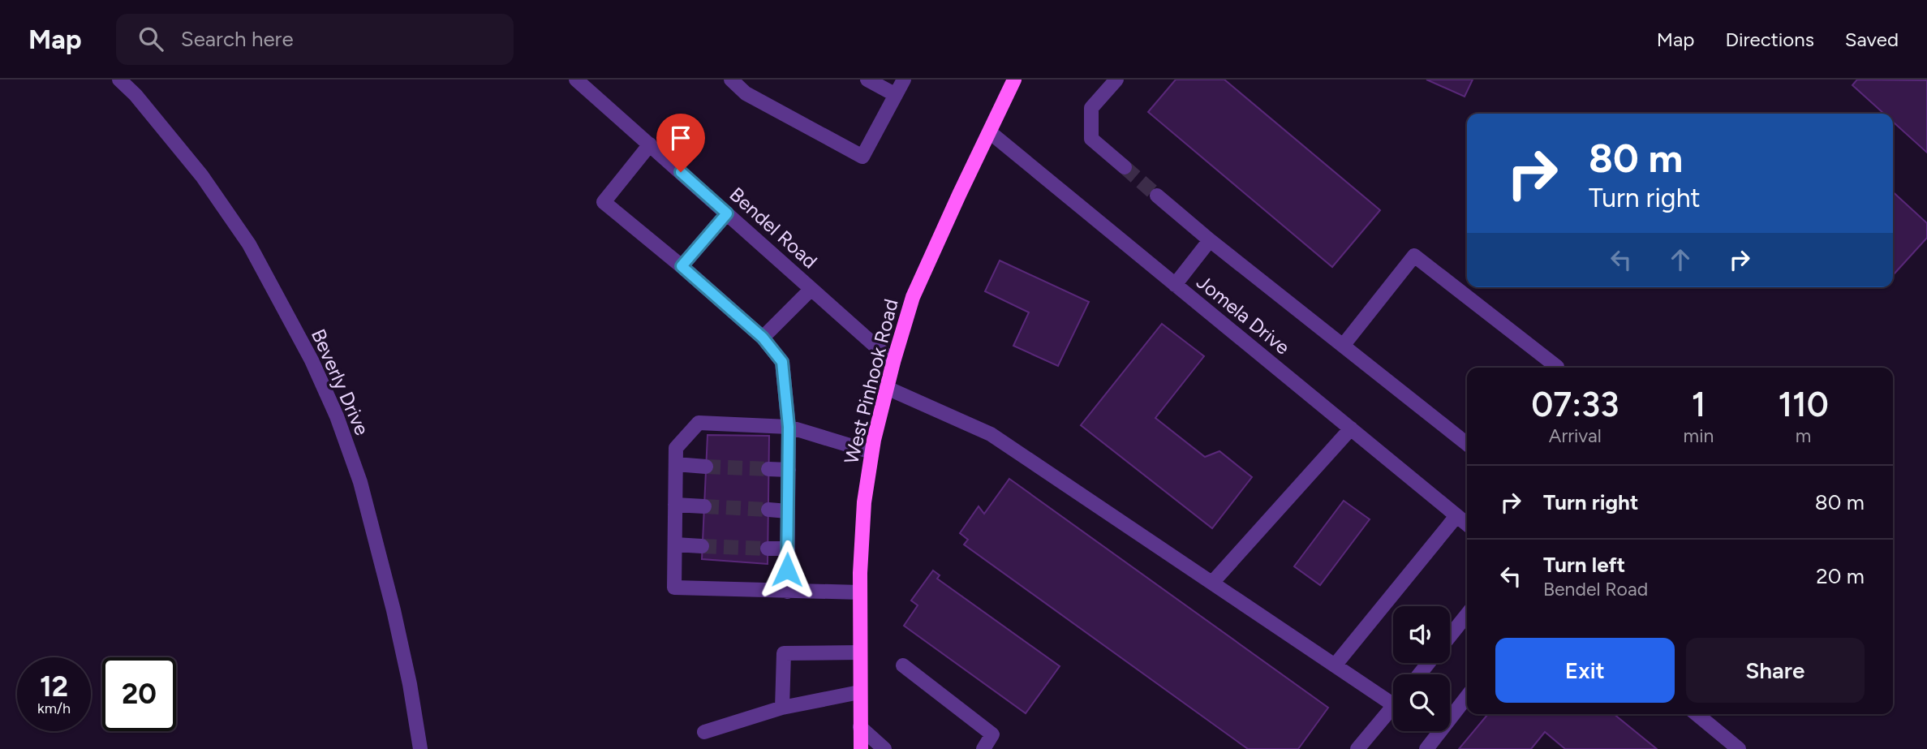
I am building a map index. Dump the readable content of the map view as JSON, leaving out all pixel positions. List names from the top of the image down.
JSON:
{
  "streets": {
    "main road": ["West Pinhook Road"],
    "street": ["Bendel Road", "Jomela Drive", "Beverly Drive"]
  },
  "crossings": [
    ["Bendel Road", "West Pinhook Road"],
    ["Jomela Drive", "West Pinhook Road"]
  ],
  "page": {
    "header": "Map",
    "search": "Search here",
    "nav": ["Map", "Directions", "Saved"],
    "turn": ["80 m", "Turn right"],
    "eta": [
      "07:33",
      "Arrival",
      "1",
      "min",
      "110",
      "m"
    ],
    "list": [
      {
        "name": "Turn right",
        "value": "80 m"
      },
      {
        "name": "Turn left",
        "note": "Bendel Road",
        "value": "20 m"
      }
    ],
    "buttons": ["Exit", "Share"],
    "speed": "12 km/h",
    "limit": "20"
  }
}
